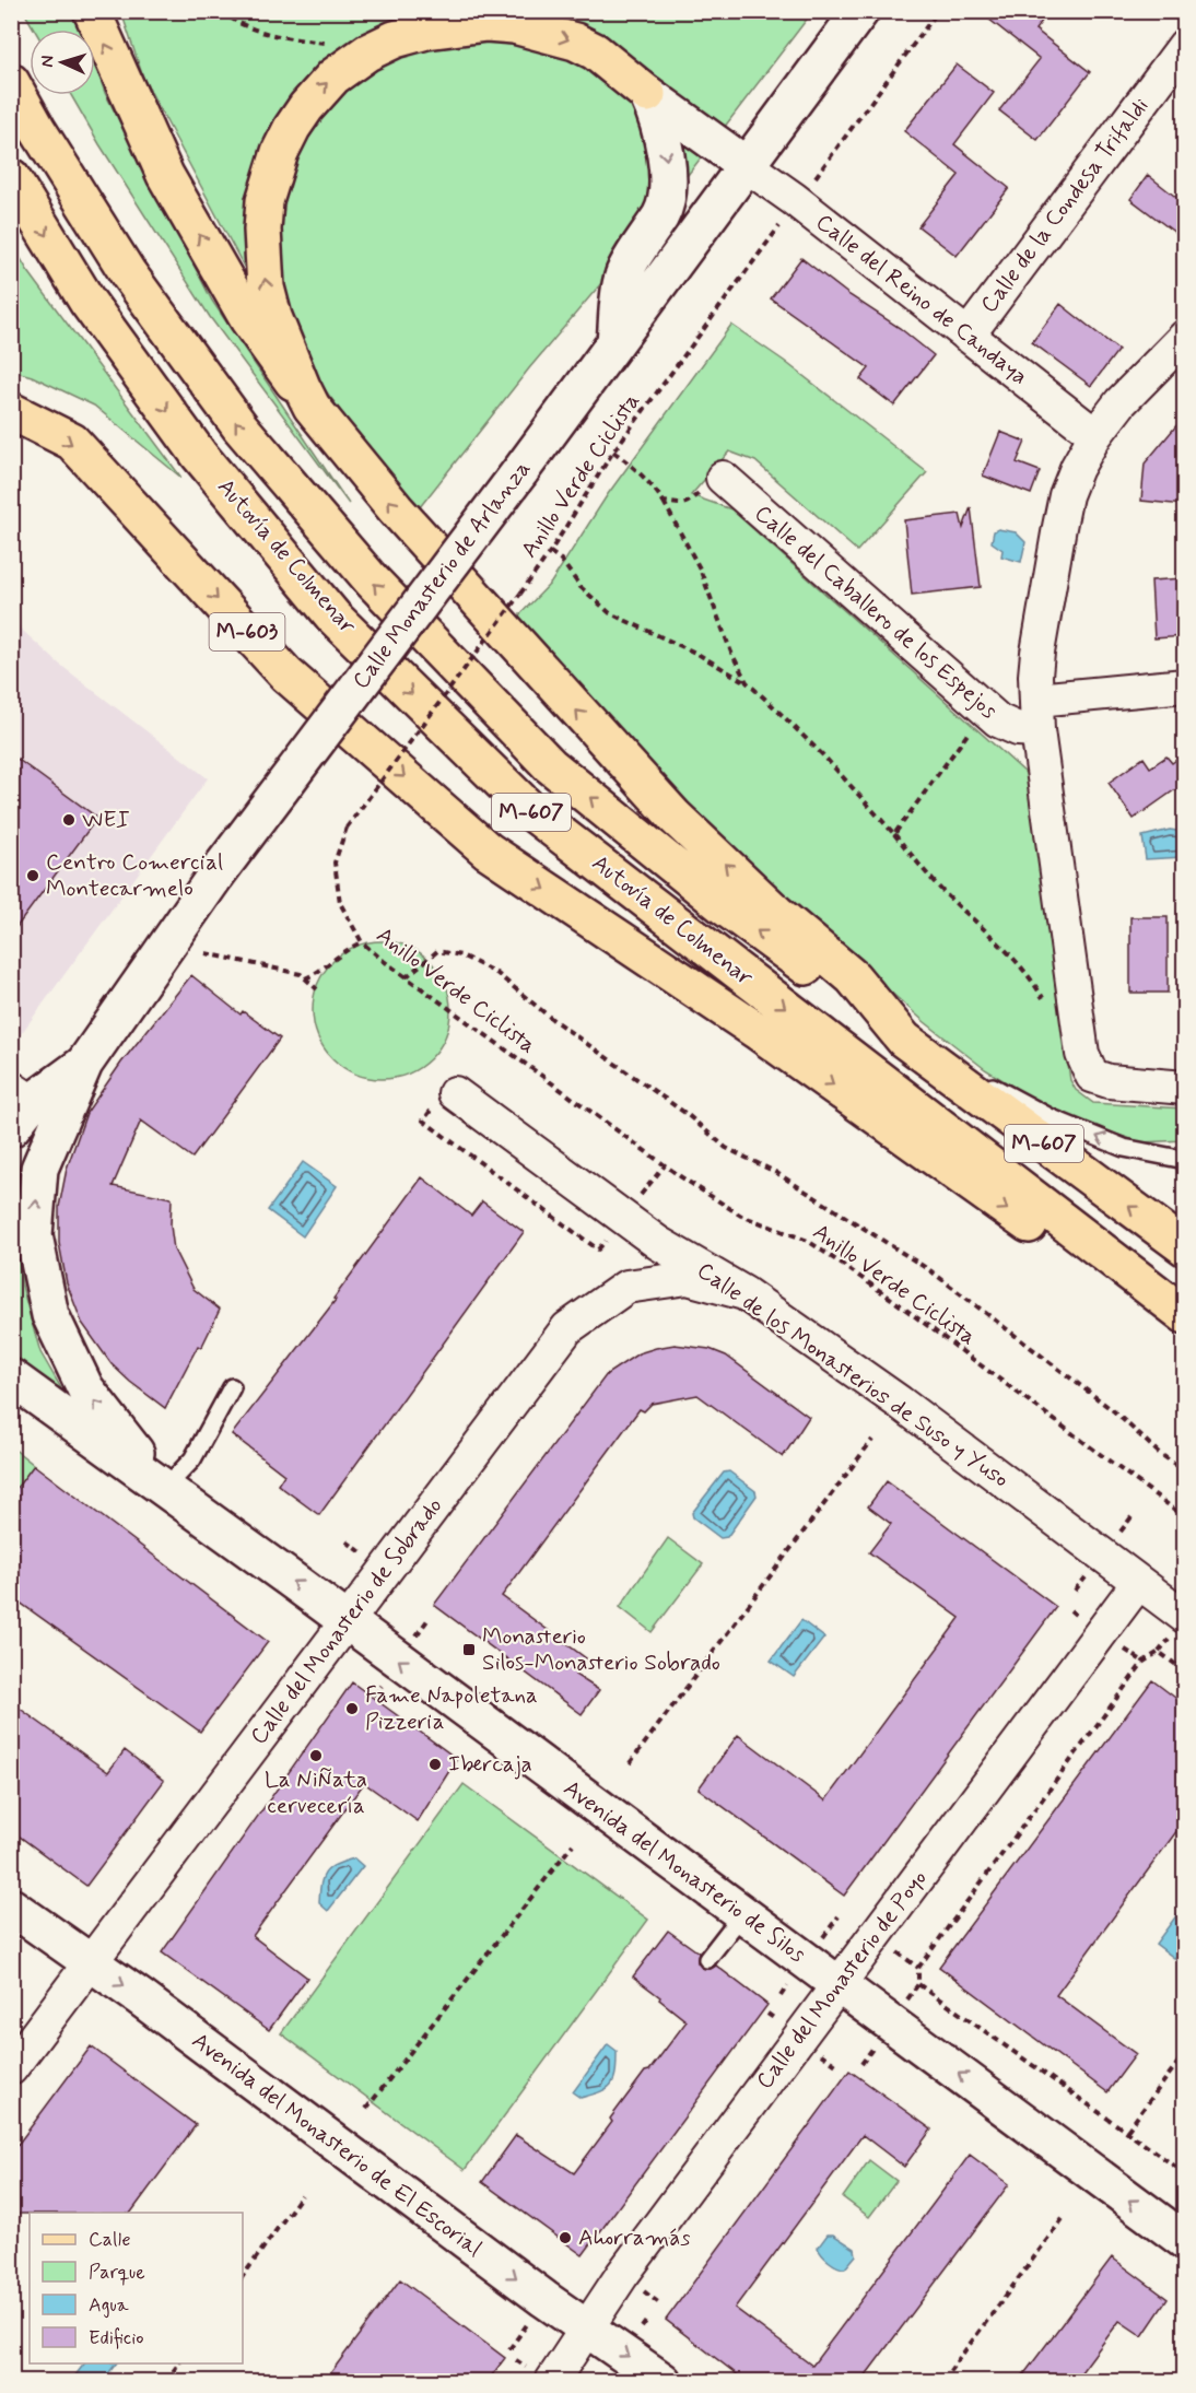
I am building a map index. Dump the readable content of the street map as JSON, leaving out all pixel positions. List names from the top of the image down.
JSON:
{
  "streets": {
    "main road": ["Autovía de Colmenar", "M-603", "M-607"],
    "street": [
      "Calle de la Condesa Trifaldi",
      "Calle del Reino de Candaya",
      "Calle Monasterio de Arlanza",
      "Calle del Caballero de los Espejos",
      "Calle de los Monasterios de Suso y Yuso",
      "Calle del Monasterio de Sobrado",
      "Avenida del Monasterio de Silos",
      "Calle del Monasterio de Poyo",
      "Avenida del Monasterio de El Escorial"
    ],
    "path": ["Anillo Verde Ciclista"]
  },
  "crossings": [
    ["Calle de la Condesa Trifaldi", "Calle del Reino de Candaya"],
    ["Calle del Reino de Candaya", "Calle Monasterio de Arlanza"],
    ["Calle del Reino de Candaya", "Calle del Caballero de los Espejos"],
    ["Autovía de Colmenar", "M-607"],
    ["Calle Monasterio de Arlanza", "Avenida del Monasterio de Silos"],
    ["Calle de los Monasterios de Suso y Yuso", "Calle del Monasterio de Sobrado"],
    ["Calle de los Monasterios de Suso y Yuso", "Calle del Monasterio de Poyo"],
    ["Calle del Monasterio de Sobrado", "Avenida del Monasterio de Silos"],
    ["Calle del Monasterio de Sobrado", "Avenida del Monasterio de El Escorial"],
    ["Avenida del Monasterio de Silos", "Calle del Monasterio de Poyo"],
    ["Calle del Monasterio de Poyo", "Avenida del Monasterio de El Escorial"]
  ],
  "one_way": ["Avenida del Monasterio de Silos", "Avenida del Monasterio de El Escorial"],
  "places": {
    "other": [
      "WEI",
      "Centro Comercial Montecarmelo",
      "Fame Napoletana Pizzeria",
      "La NiÑata cervecería",
      "Ibercaja",
      "Ahorramás"
    ],
    "transit": ["Monasterio Silos-Monasterio Sobrado"]
  },
  "legend": [
    "Calle",
    "Parque",
    "Agua",
    "Edificio"
  ],
  "north": "left"
}
